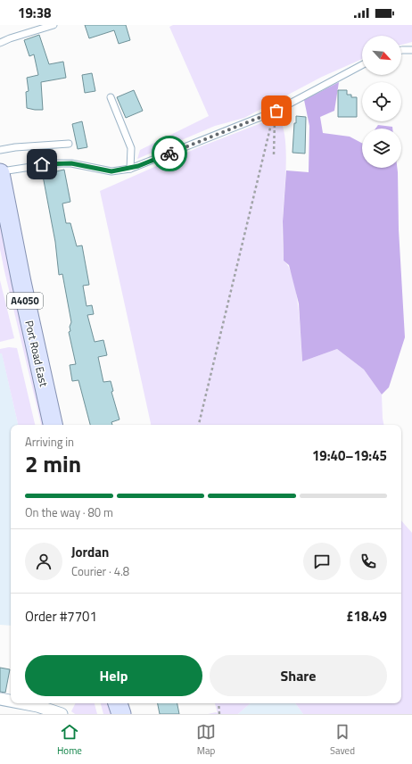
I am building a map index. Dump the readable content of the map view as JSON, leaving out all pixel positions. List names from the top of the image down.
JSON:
{
  "streets": {
    "main road": ["A4050", "Port Road East"]
  },
  "north": "bottom right",
  "page": {
    "status": "19:38",
    "heading": ["2 min", "Arriving in", "19:40–19:45"],
    "panel": [
      "Jordan",
      "Courier · 4.8",
      "Order #7701",
      "£18.49"
    ],
    "bar": "On the way · 80 m",
    "buttons": ["Help", "Share"],
    "tabs": ["Home", "Map", "Saved"]
  }
}
